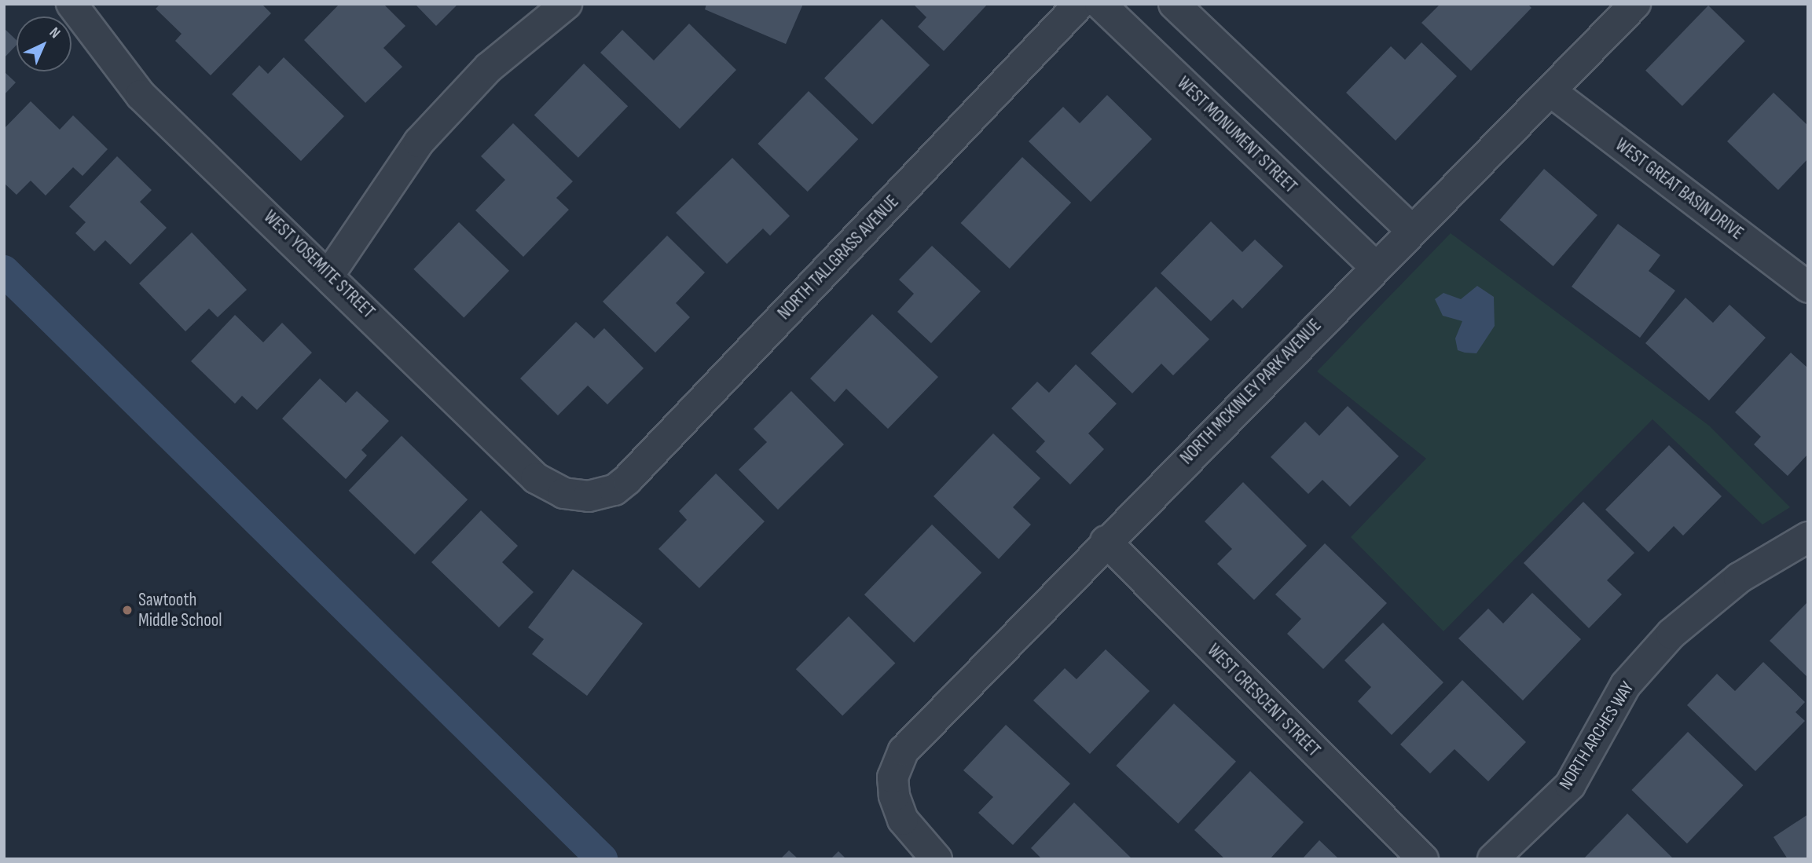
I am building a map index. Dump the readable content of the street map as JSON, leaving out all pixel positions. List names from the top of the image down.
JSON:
{
  "streets": {
    "street": [
      "WEST MONUMENT STREET",
      "WEST GREAT BASIN DRIVE",
      "NORTH TALLGRASS AVENUE",
      "WEST YOSEMITE STREET",
      "NORTH MCKINLEY PARK AVENUE",
      "WEST CRESCENT STREET",
      "NORTH ARCHES WAY"
    ]
  },
  "crossings": [
    ["WEST MONUMENT STREET", "NORTH MCKINLEY PARK AVENUE"],
    ["WEST GREAT BASIN DRIVE", "NORTH MCKINLEY PARK AVENUE"],
    ["NORTH TALLGRASS AVENUE", "WEST YOSEMITE STREET"],
    ["NORTH MCKINLEY PARK AVENUE", "WEST CRESCENT STREET"]
  ],
  "places": ["Sawtooth Middle School"],
  "north": "top right"
}
